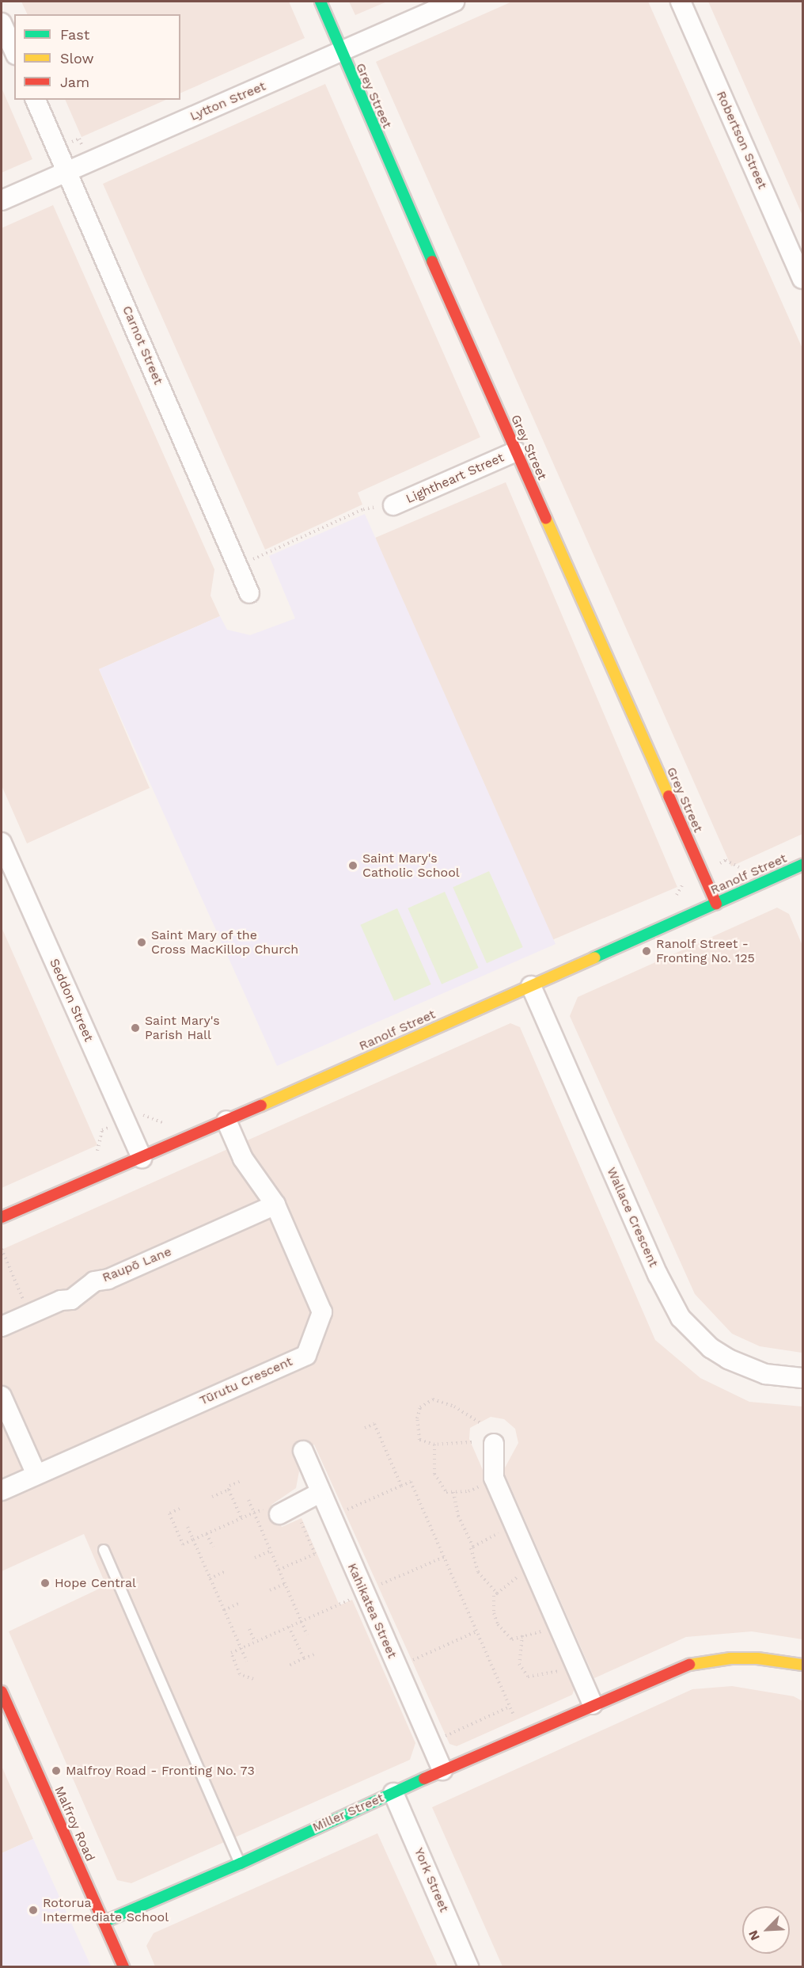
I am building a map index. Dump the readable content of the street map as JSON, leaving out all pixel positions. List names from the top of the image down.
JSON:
{
  "streets": {
    "street": [
      "Grey Street",
      "Lytton Street",
      "Robertson Street",
      "Carnot Street",
      "Lightheart Street",
      "Ranolf Street",
      "Seddon Street",
      "Wallace Crescent",
      "Raupō Lane",
      "Tūrutu Crescent",
      "Kahikatea Street",
      "Miller Street",
      "Malfroy Road",
      "York Street"
    ]
  },
  "crossings": [
    ["Grey Street", "Lytton Street"],
    ["Grey Street", "Lightheart Street"],
    ["Grey Street", "Ranolf Street"],
    ["Lytton Street", "Carnot Street"],
    ["Ranolf Street", "Seddon Street"],
    ["Ranolf Street", "Wallace Crescent"],
    ["Ranolf Street", "Tūrutu Crescent"],
    ["Raupō Lane", "Tūrutu Crescent"],
    ["Kahikatea Street", "Miller Street"],
    ["Miller Street", "Malfroy Road"],
    ["Miller Street", "York Street"]
  ],
  "places": [
    "Saint Mary's Catholic School",
    "Saint Mary of the Cross MacKillop Church",
    "Ranolf Street - Fronting No. 125",
    "Saint Mary's Parish Hall",
    "Hope Central",
    "Malfroy Road - Fronting No. 73",
    "Rotorua Intermediate School"
  ],
  "legend": ["Fast", "Slow", "Jam"],
  "north": "bottom left"
}
